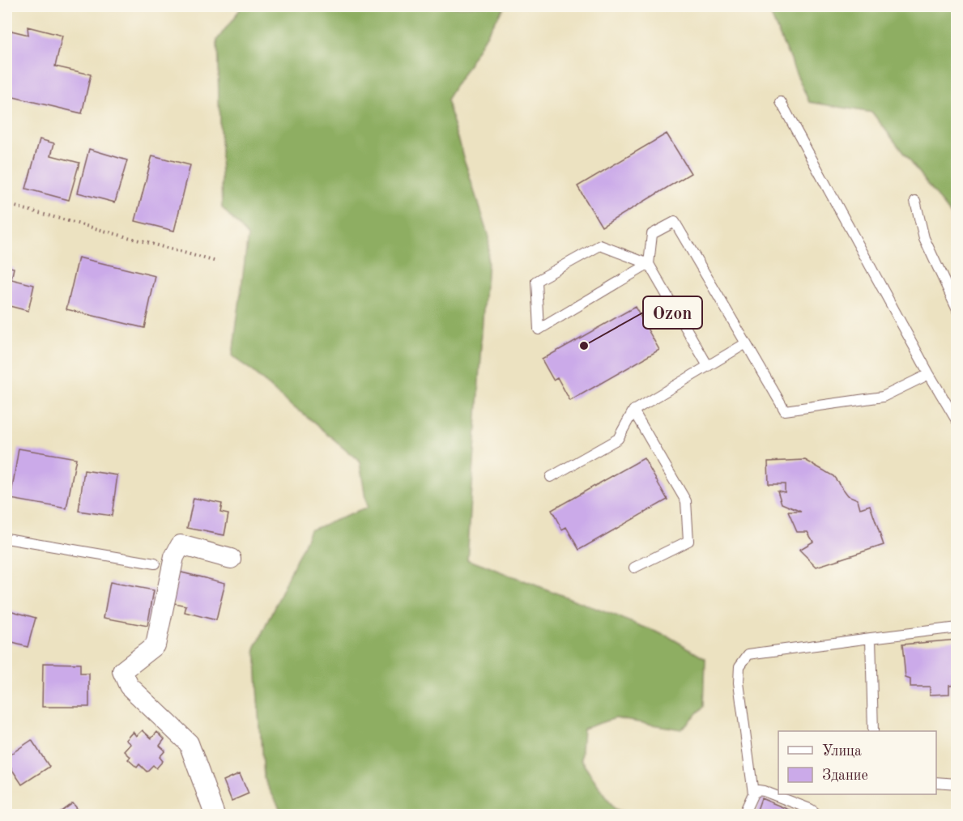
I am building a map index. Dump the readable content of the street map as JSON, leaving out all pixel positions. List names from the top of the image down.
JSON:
{
  "places": ["Ozon"],
  "legend": ["Улица", "Здание"]
}
